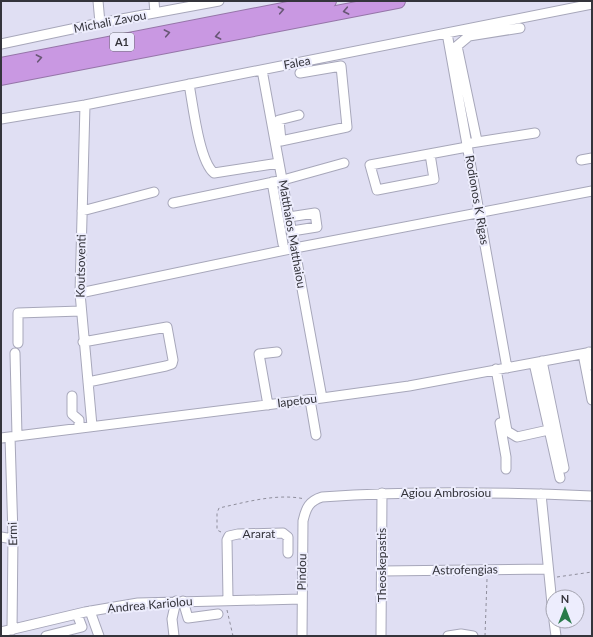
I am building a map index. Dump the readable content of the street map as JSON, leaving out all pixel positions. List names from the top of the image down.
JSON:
{
  "streets": {
    "highway": ["A1"],
    "street": [
      "Michali Zavou",
      "Falea",
      "Rodionos K Rigas",
      "Matthaios Matthaiou",
      "Koutsoventi",
      "Iapetou",
      "Agiou Ambrosiou",
      "Ermi",
      "Ararat",
      "Theoskepastis",
      "Astrofengias",
      "Pindou",
      "Andrea Kariolou"
    ]
  },
  "crossings": [
    ["Falea", "Rodionos K Rigas"],
    ["Falea", "Matthaios Matthaiou"],
    ["Falea", "Koutsoventi"],
    ["Rodionos K Rigas", "Iapetou"],
    ["Matthaios Matthaiou", "Iapetou"],
    ["Koutsoventi", "Iapetou"],
    ["Iapetou", "Ermi"],
    ["Agiou Ambrosiou", "Theoskepastis"],
    ["Agiou Ambrosiou", "Pindou"],
    ["Ermi", "Andrea Kariolou"],
    ["Ararat", "Andrea Kariolou"],
    ["Theoskepastis", "Astrofengias"],
    ["Pindou", "Andrea Kariolou"]
  ],
  "north": "top"
}
